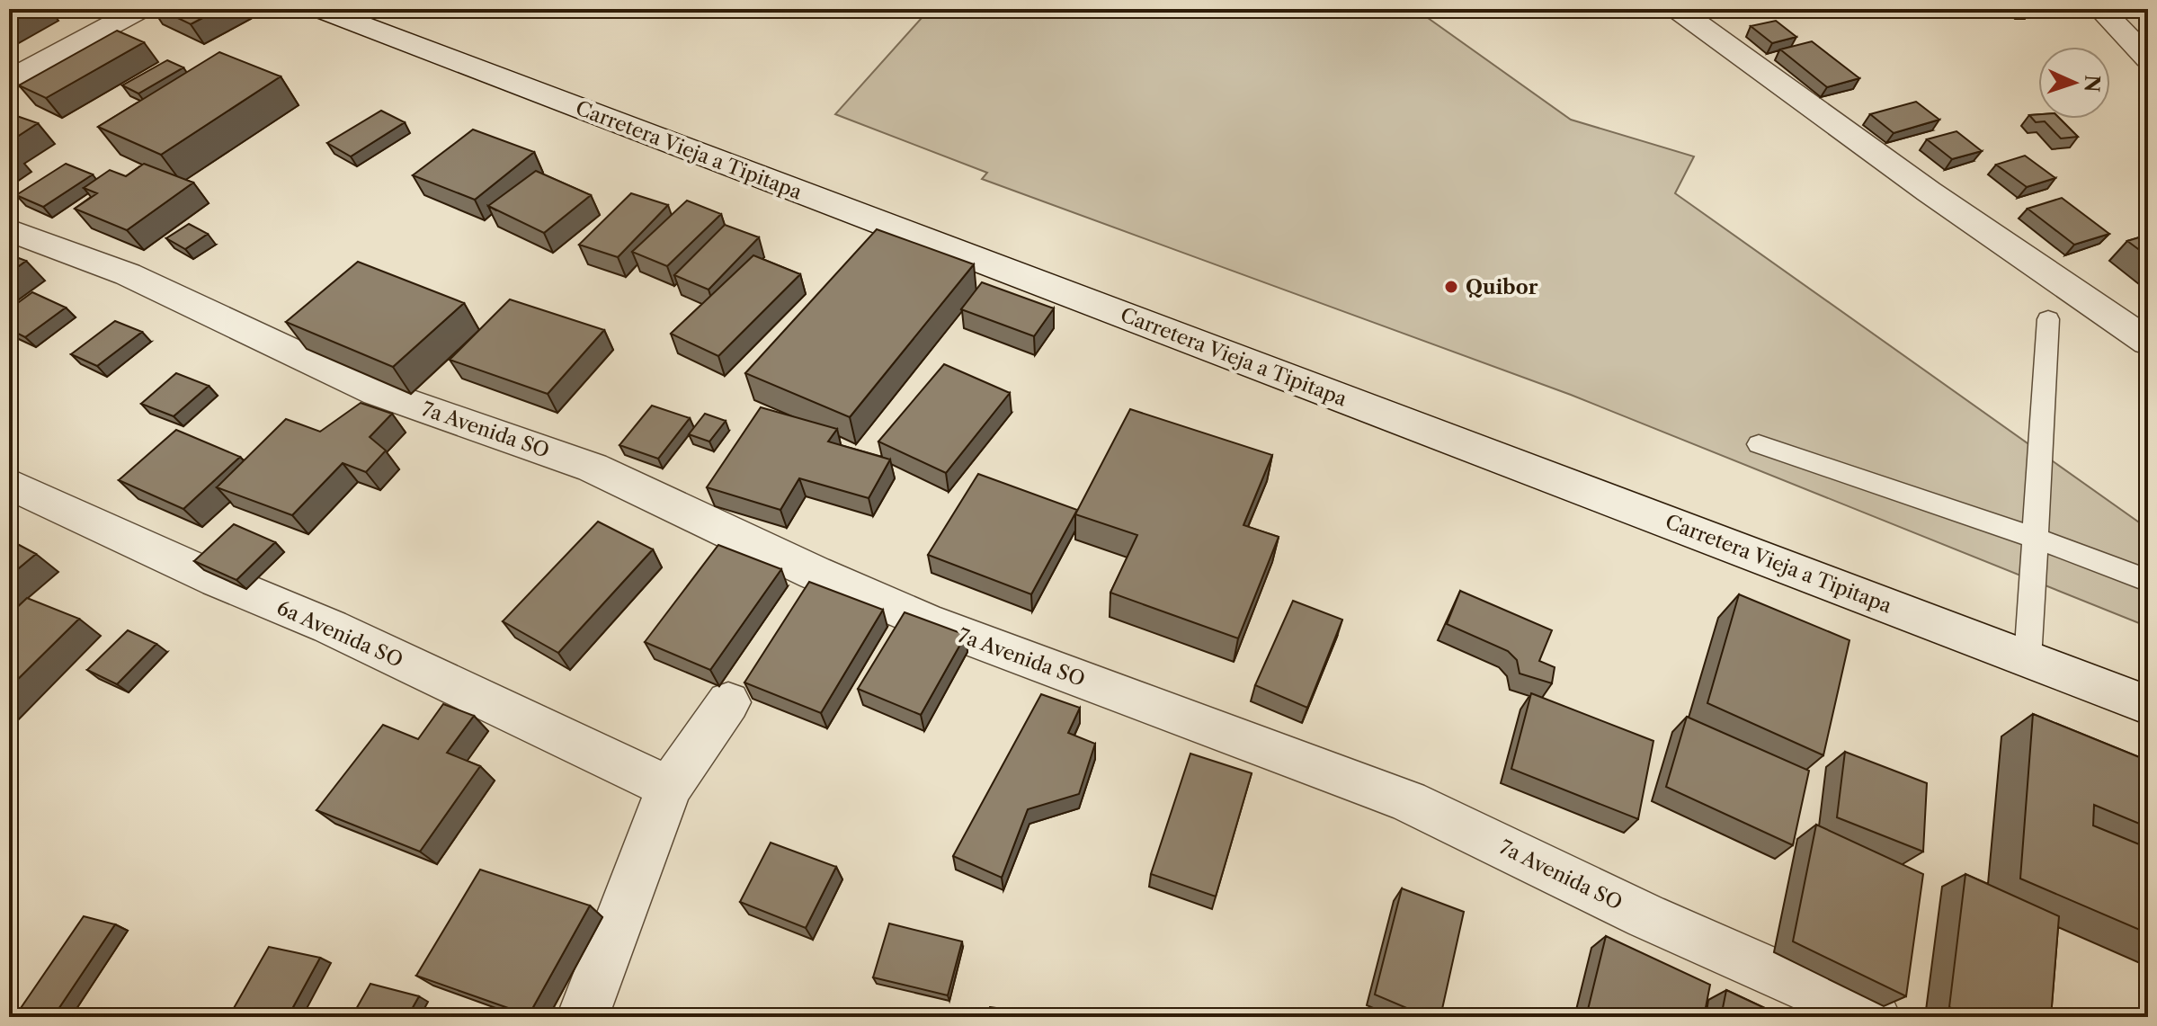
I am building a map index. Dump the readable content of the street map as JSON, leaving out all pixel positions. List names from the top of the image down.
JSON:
{
  "streets": {
    "street": ["Carretera Vieja a Tipitapa", "7a Avenida SO", "6a Avenida SO"]
  },
  "places": ["Quibor"],
  "north": "right"
}
